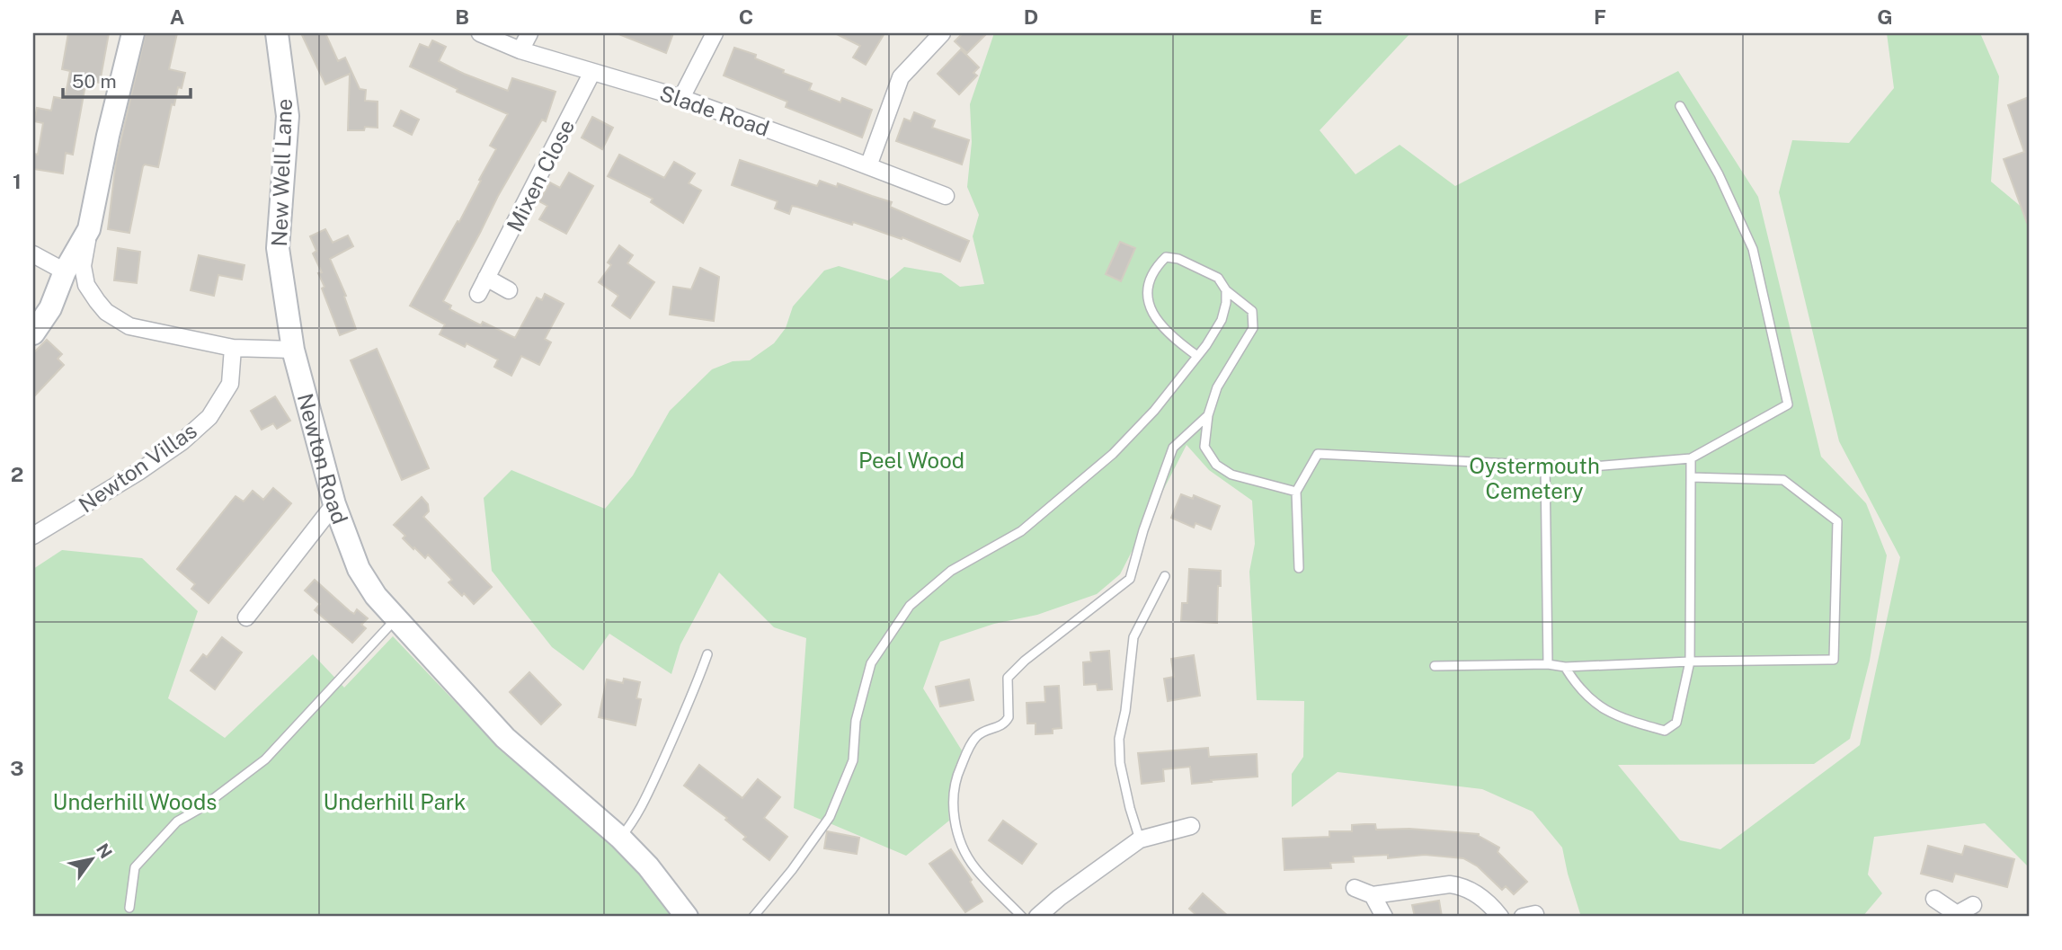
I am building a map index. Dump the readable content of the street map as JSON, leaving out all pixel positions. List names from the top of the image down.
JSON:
{
  "streets": {
    "street": [
      "Slade Road",
      "New Well Lane",
      "Mixen Close",
      "Newton Road",
      "Newton Villas"
    ]
  },
  "crossings": [
    ["Slade Road", "Mixen Close"],
    ["New Well Lane", "Newton Road"]
  ],
  "parks": [
    "Peel Wood",
    "Oystermouth Cemetery",
    "Underhill Woods",
    "Underhill Park"
  ],
  "scale_bar": "50 m",
  "north": "top right",
  "grid": {
    "columns": [
      "A",
      "B",
      "C",
      "D",
      "E",
      "F",
      "G"
    ],
    "rows": ["1", "2", "3"]
  }
}
